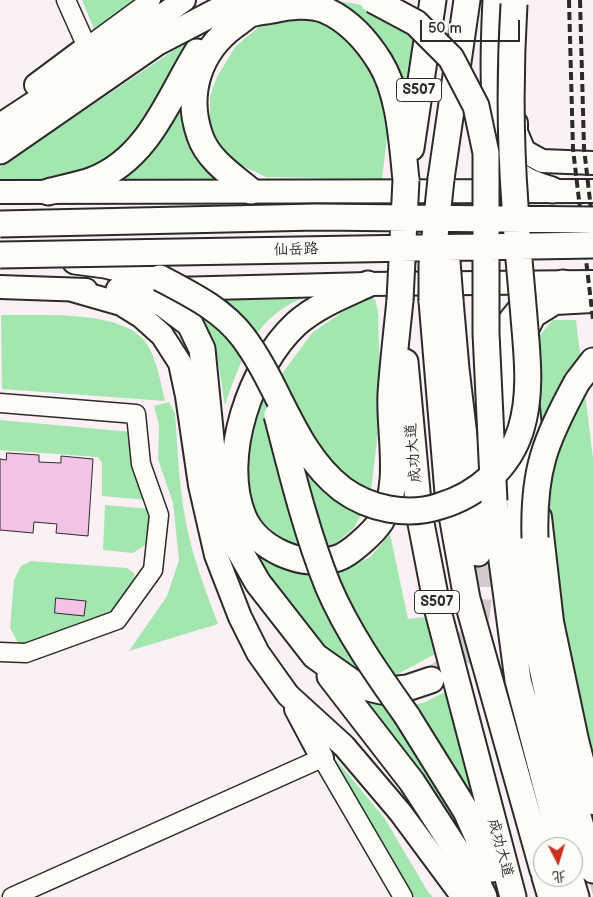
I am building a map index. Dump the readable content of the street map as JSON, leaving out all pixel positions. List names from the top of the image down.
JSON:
{
  "streets": {
    "highway": ["S507", "仙岳路", "成功大道"]
  },
  "scale_bar": "50 m",
  "north": "bottom"
}
